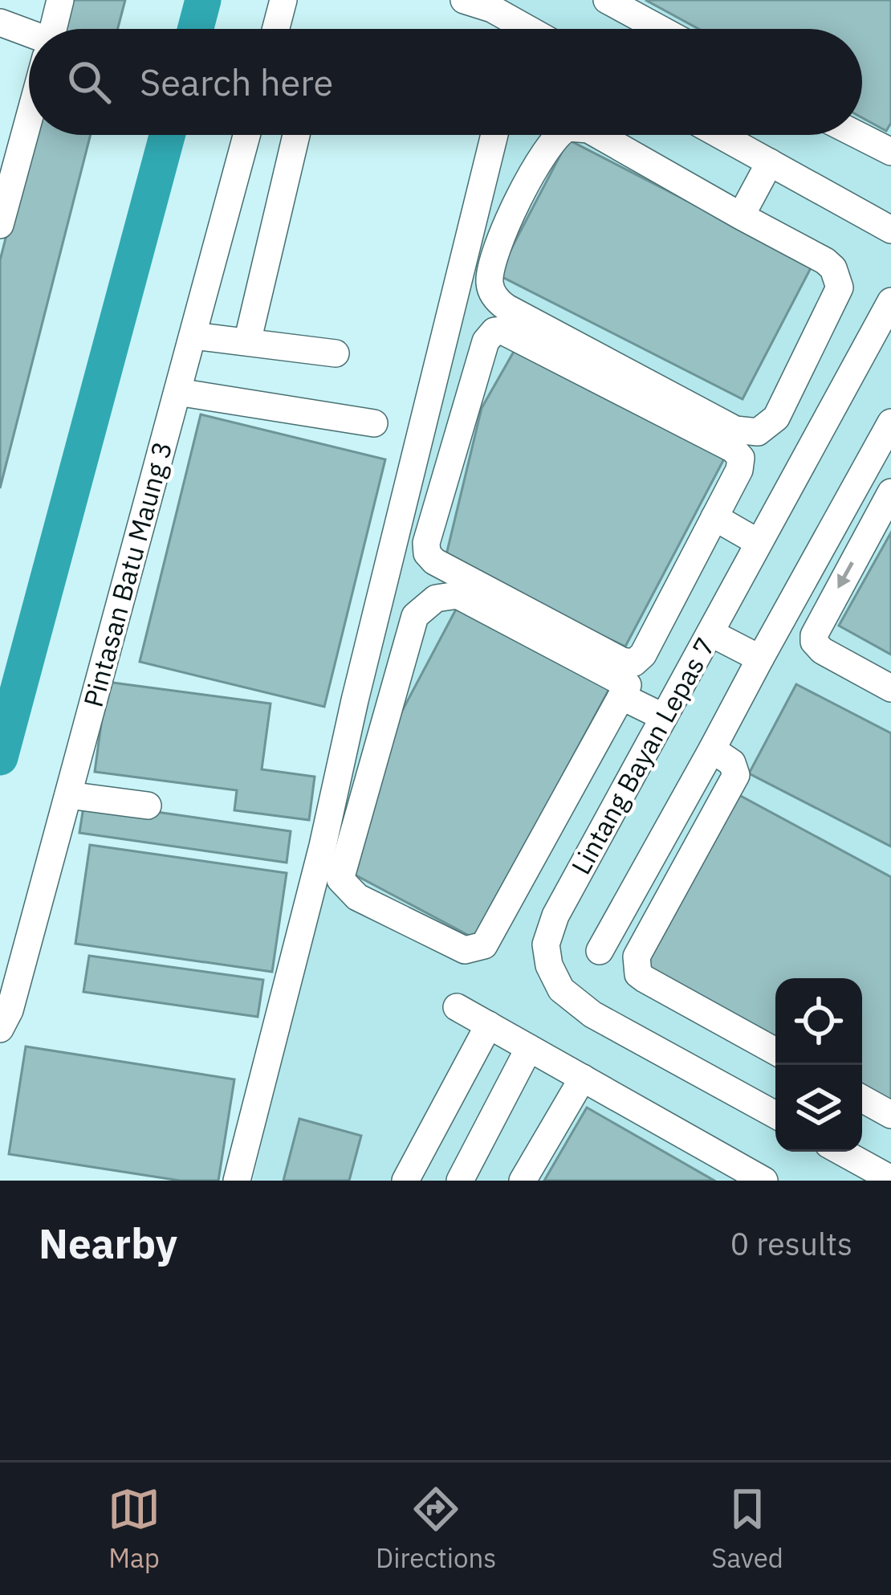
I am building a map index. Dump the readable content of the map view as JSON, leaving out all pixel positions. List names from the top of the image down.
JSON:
{
  "streets": {
    "street": ["Pintasan Batu Maung 3", "Lintang Bayan Lepas 7"]
  },
  "page": {
    "search": "Search here",
    "heading": ["Nearby", "0 results"],
    "nav": ["Map", "Directions", "Saved"]
  }
}
